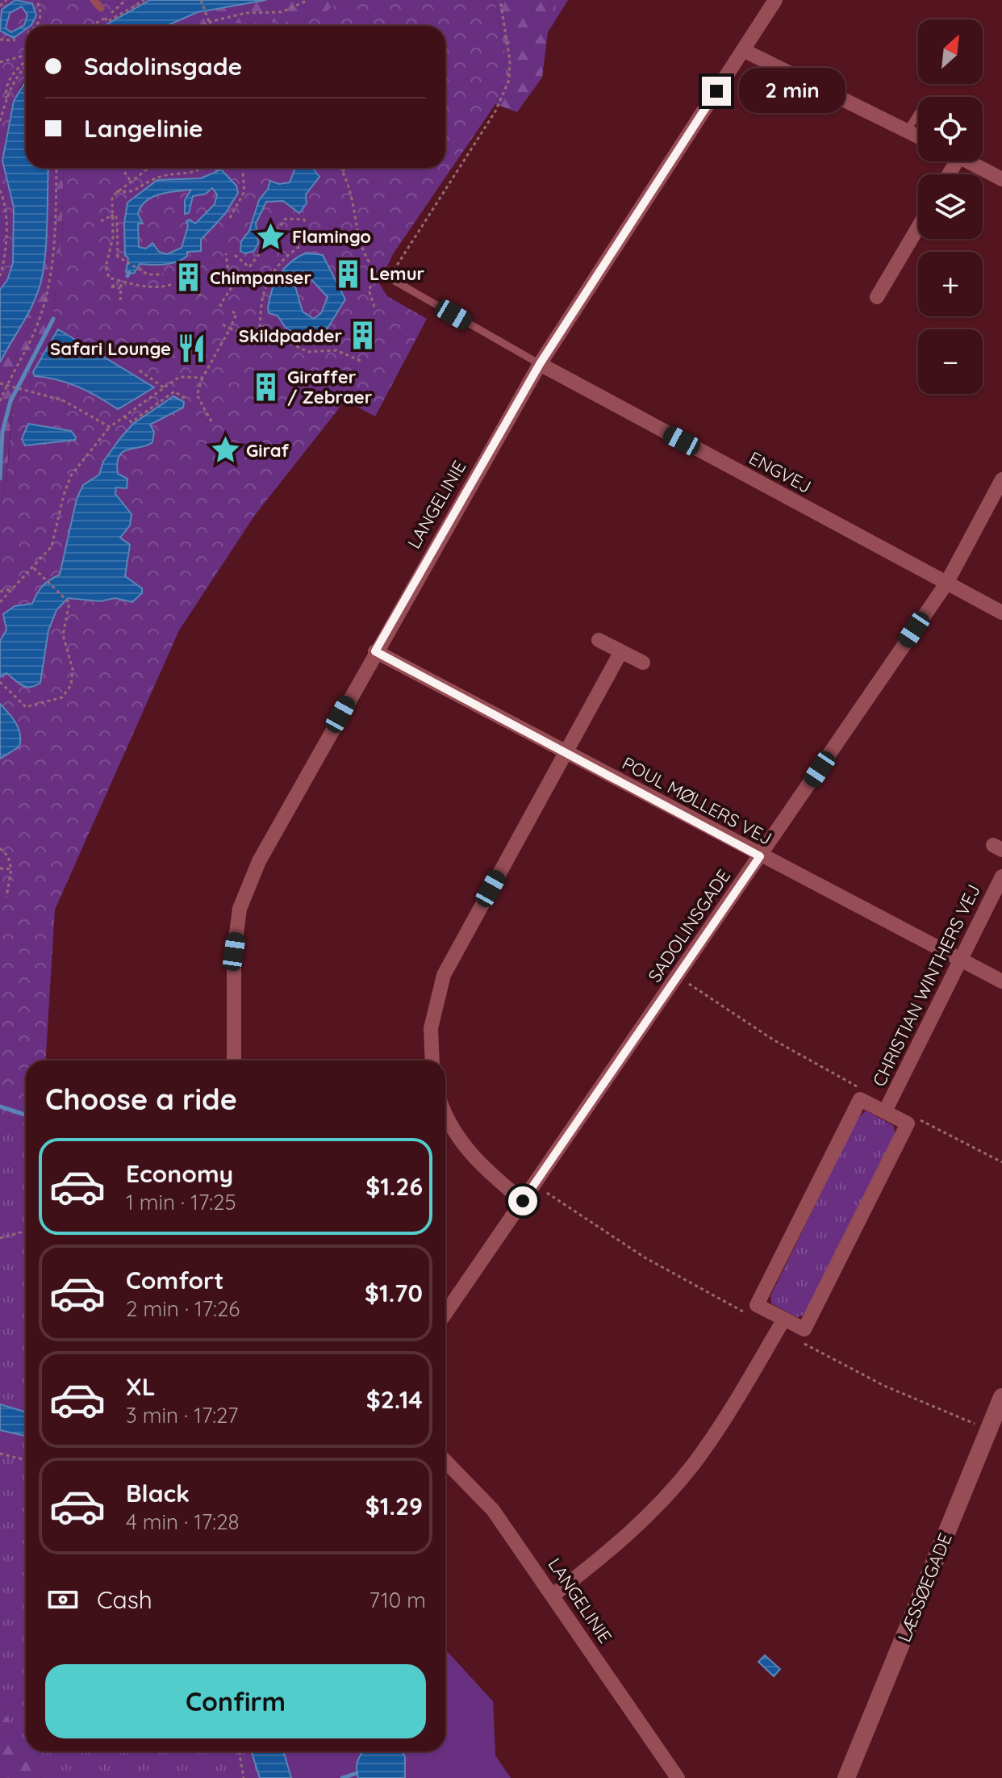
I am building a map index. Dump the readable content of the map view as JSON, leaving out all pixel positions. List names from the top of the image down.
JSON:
{
  "streets": {
    "street": [
      "ENGVEJ",
      "LANGELINIE",
      "POUL MØLLERS VEJ",
      "SADOLINSGADE",
      "CHRISTIAN WINTHERS VEJ",
      "LÆSSØEGADE"
    ]
  },
  "crossings": [
    ["ENGVEJ", "LANGELINIE"],
    ["ENGVEJ", "SADOLINSGADE"],
    ["LANGELINIE", "POUL MØLLERS VEJ"],
    ["POUL MØLLERS VEJ", "SADOLINSGADE"],
    ["POUL MØLLERS VEJ", "CHRISTIAN WINTHERS VEJ"]
  ],
  "places": {
    "place": ["Flamingo", "Giraf"],
    "building": [
      "Lemur",
      "Chimpanser",
      "Skildpadder",
      "Giraffer / Zebraer"
    ],
    "restaurant": ["Safari Lounge"]
  },
  "north": "top right",
  "page": {
    "map_buttons": ["+", "−"],
    "banner": ["Sadolinsgade", "Langelinie"],
    "bubble": "2 min",
    "heading": "Choose a ride",
    "list": [
      {
        "name": "Economy",
        "note": "1 min · 17:25",
        "value": "$1.26"
      },
      {
        "name": "Comfort",
        "note": "2 min · 17:26",
        "value": "$1.70"
      },
      {
        "name": "XL",
        "note": "3 min · 17:27",
        "value": "$2.14"
      },
      {
        "name": "Black",
        "note": "4 min · 17:28",
        "value": "$1.29"
      }
    ],
    "pay": ["Cash", "710 m"],
    "buttons": "Confirm"
  }
}
